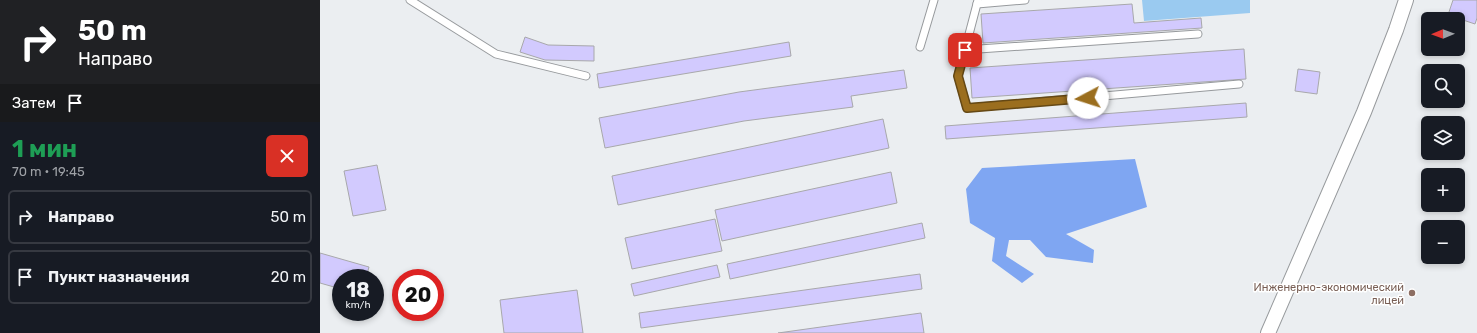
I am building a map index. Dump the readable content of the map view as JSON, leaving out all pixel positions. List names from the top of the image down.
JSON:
{
  "places": ["Инженерно-экономический лицей"],
  "north": "left",
  "page": {
    "turn": ["50 m", "Направо"],
    "map_buttons": ["+", "−"],
    "then": "Затем",
    "heading": ["1 мин", "70 m · 19:45"],
    "list": [
      {
        "name": "Направо",
        "value": "50 m"
      },
      {
        "name": "Пункт назначения",
        "value": "20 m"
      }
    ],
    "speed": "18 km/h",
    "limit": "20"
  }
}
